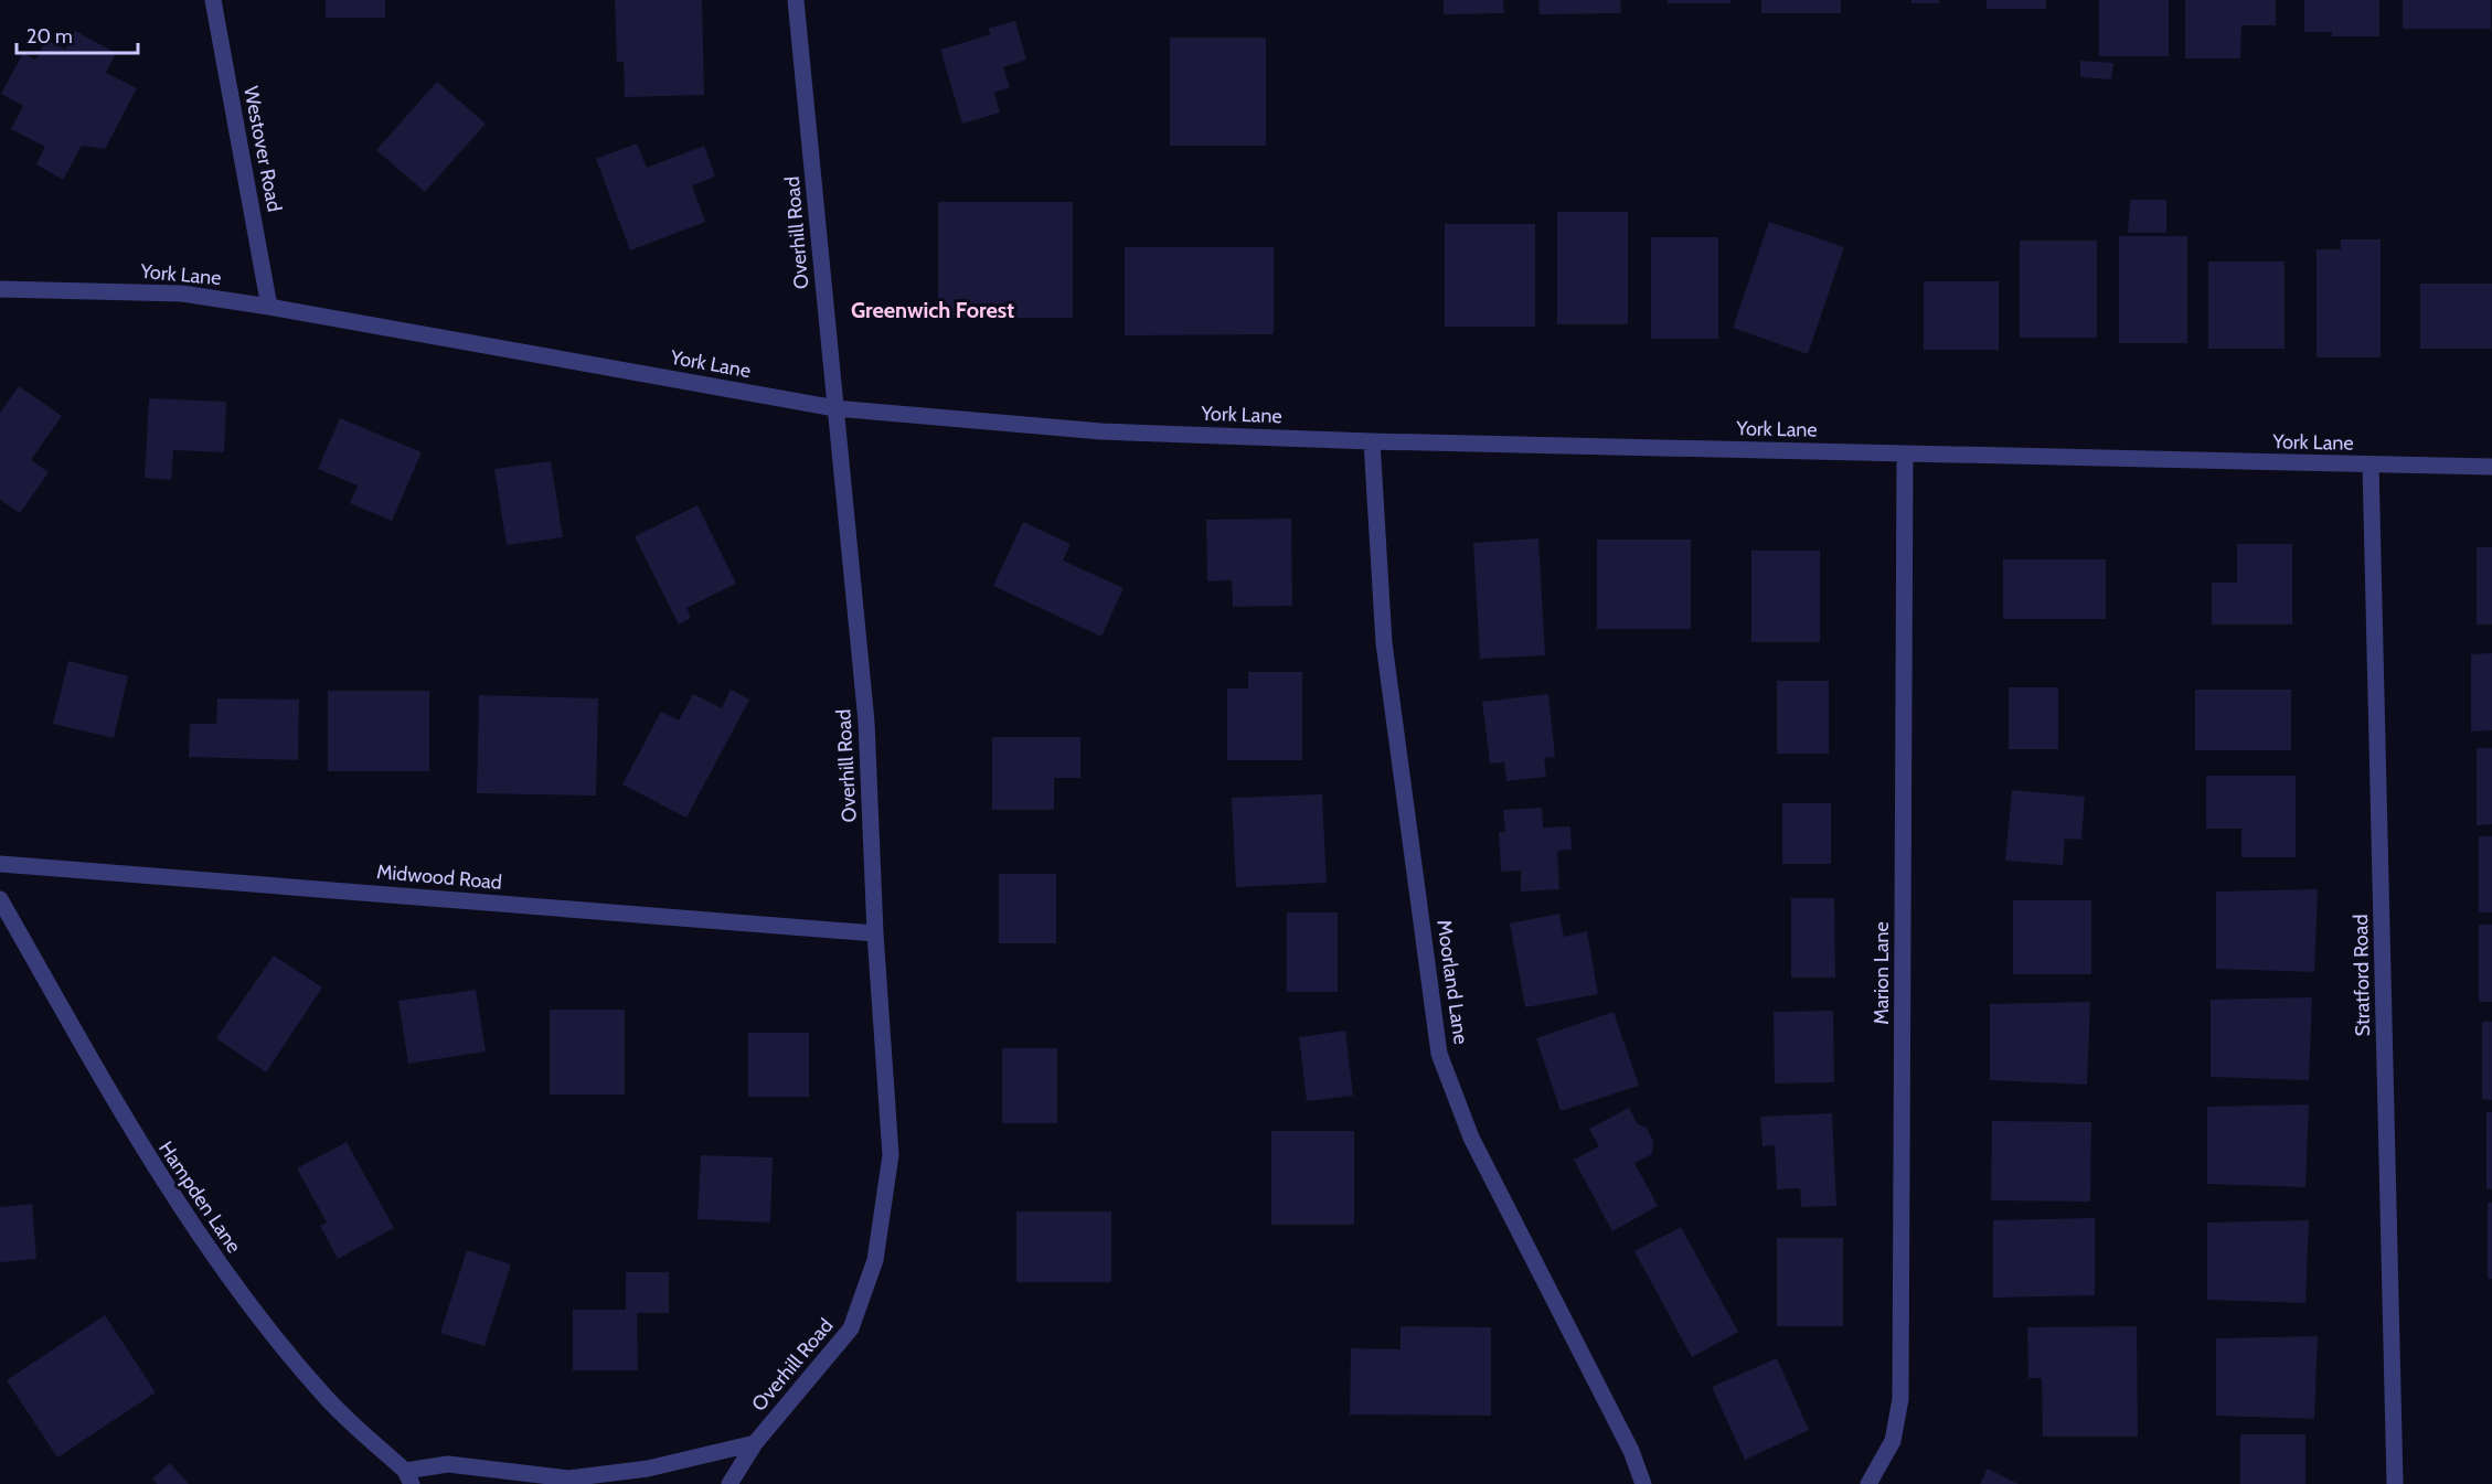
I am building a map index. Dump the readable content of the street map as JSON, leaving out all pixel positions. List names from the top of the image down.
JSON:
{
  "streets": {
    "street": [
      "Westover Road",
      "Overhill Road",
      "York Lane",
      "Midwood Road",
      "Marion Lane",
      "Stratford Road",
      "Moorland Lane",
      "Hampden Lane"
    ]
  },
  "crossings": [
    ["Westover Road", "York Lane"],
    ["Overhill Road", "York Lane"],
    ["Overhill Road", "Midwood Road"],
    ["York Lane", "Marion Lane"],
    ["York Lane", "Stratford Road"],
    ["York Lane", "Moorland Lane"]
  ],
  "districts": ["Greenwich Forest"],
  "scale_bar": "20 m"
}
